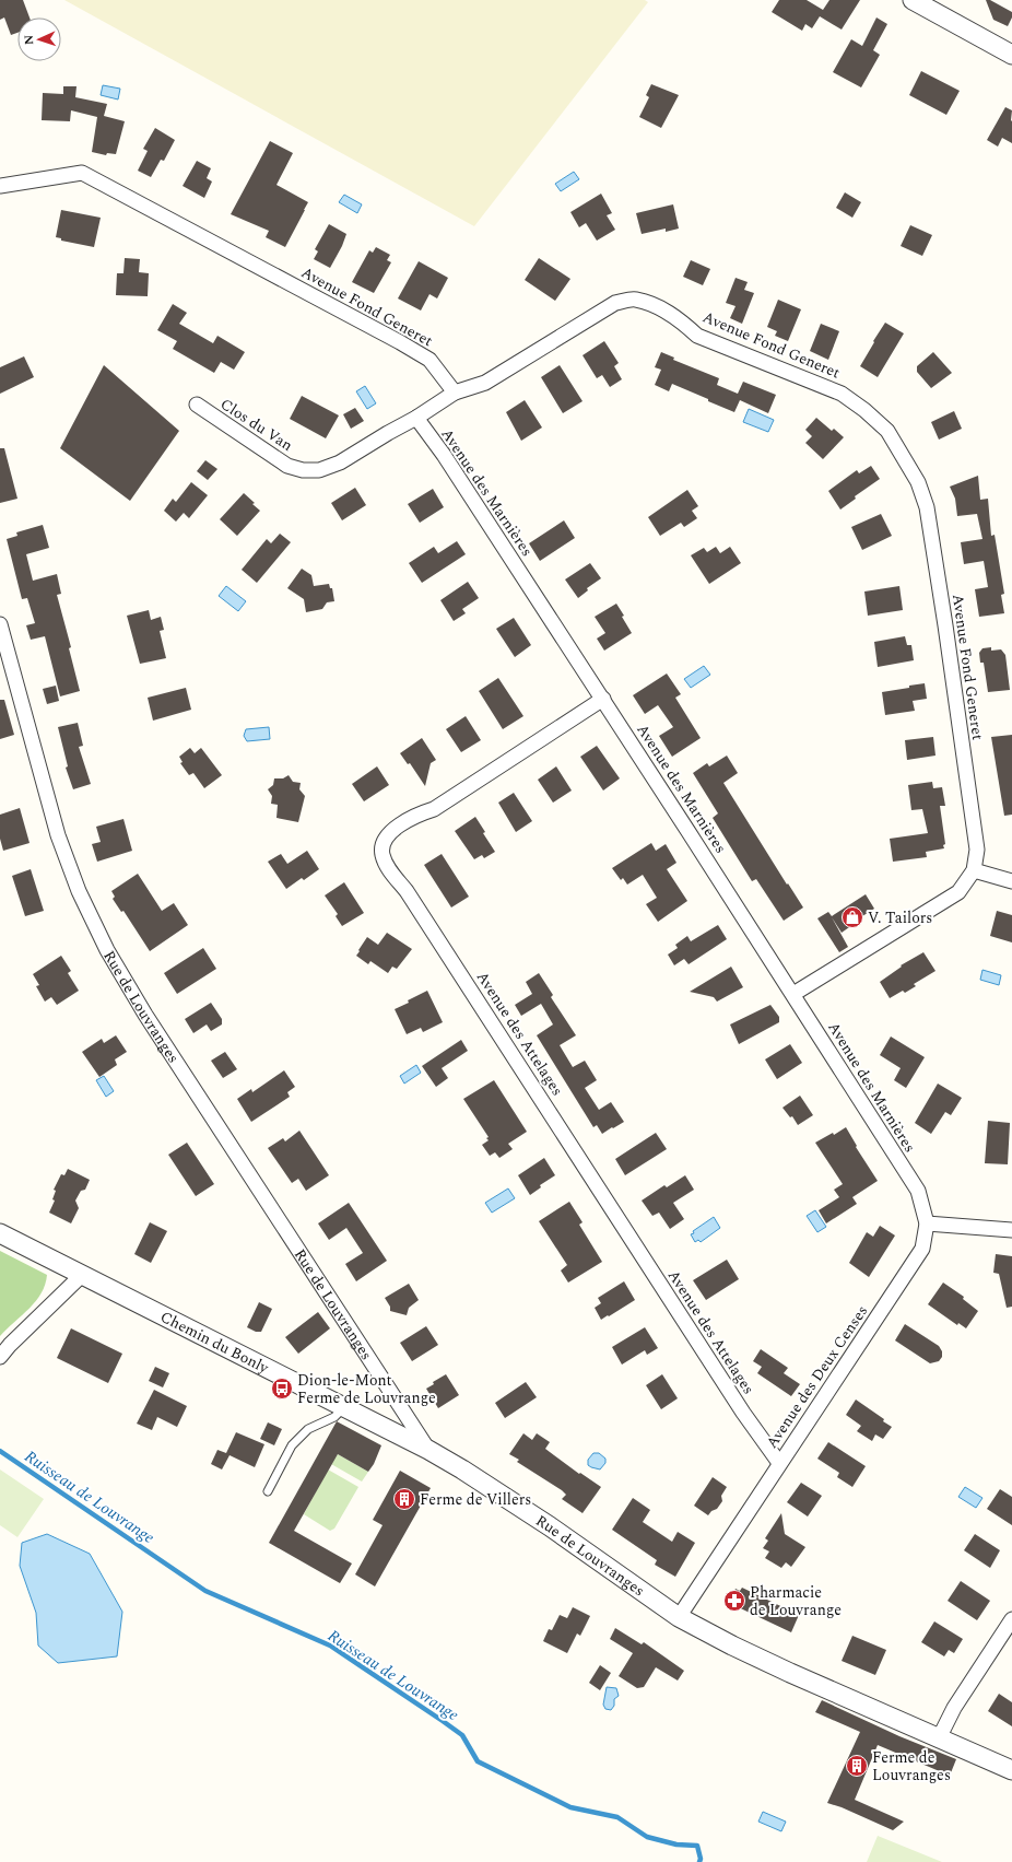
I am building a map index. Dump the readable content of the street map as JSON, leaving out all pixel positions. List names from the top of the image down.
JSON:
{
  "streets": {
    "street": [
      "Avenue Fond Generet",
      "Clos du Van",
      "Avenue des Marnières",
      "Rue de Louvranges",
      "Avenue des Attelages",
      "Chemin du Bonly",
      "Avenue des Deux Censes"
    ]
  },
  "crossings": [
    ["Avenue Fond Generet", "Avenue des Marnières"],
    ["Clos du Van", "Avenue des Marnières"],
    ["Avenue des Marnières", "Avenue des Attelages"],
    ["Avenue des Marnières", "Avenue des Deux Censes"],
    ["Rue de Louvranges", "Chemin du Bonly"],
    ["Rue de Louvranges", "Avenue des Deux Censes"],
    ["Avenue des Attelages", "Avenue des Deux Censes"]
  ],
  "water": ["Ruisseau de Louvrange"],
  "places": {
    "shop": ["V. Tailors"],
    "bus stop": ["Dion-le-Mont Ferme de Louvrange"],
    "building": ["Ferme de Villers", "Ferme de Louvranges"],
    "pharmacy": ["Pharmacie de Louvrange"]
  },
  "north": "left"
}
